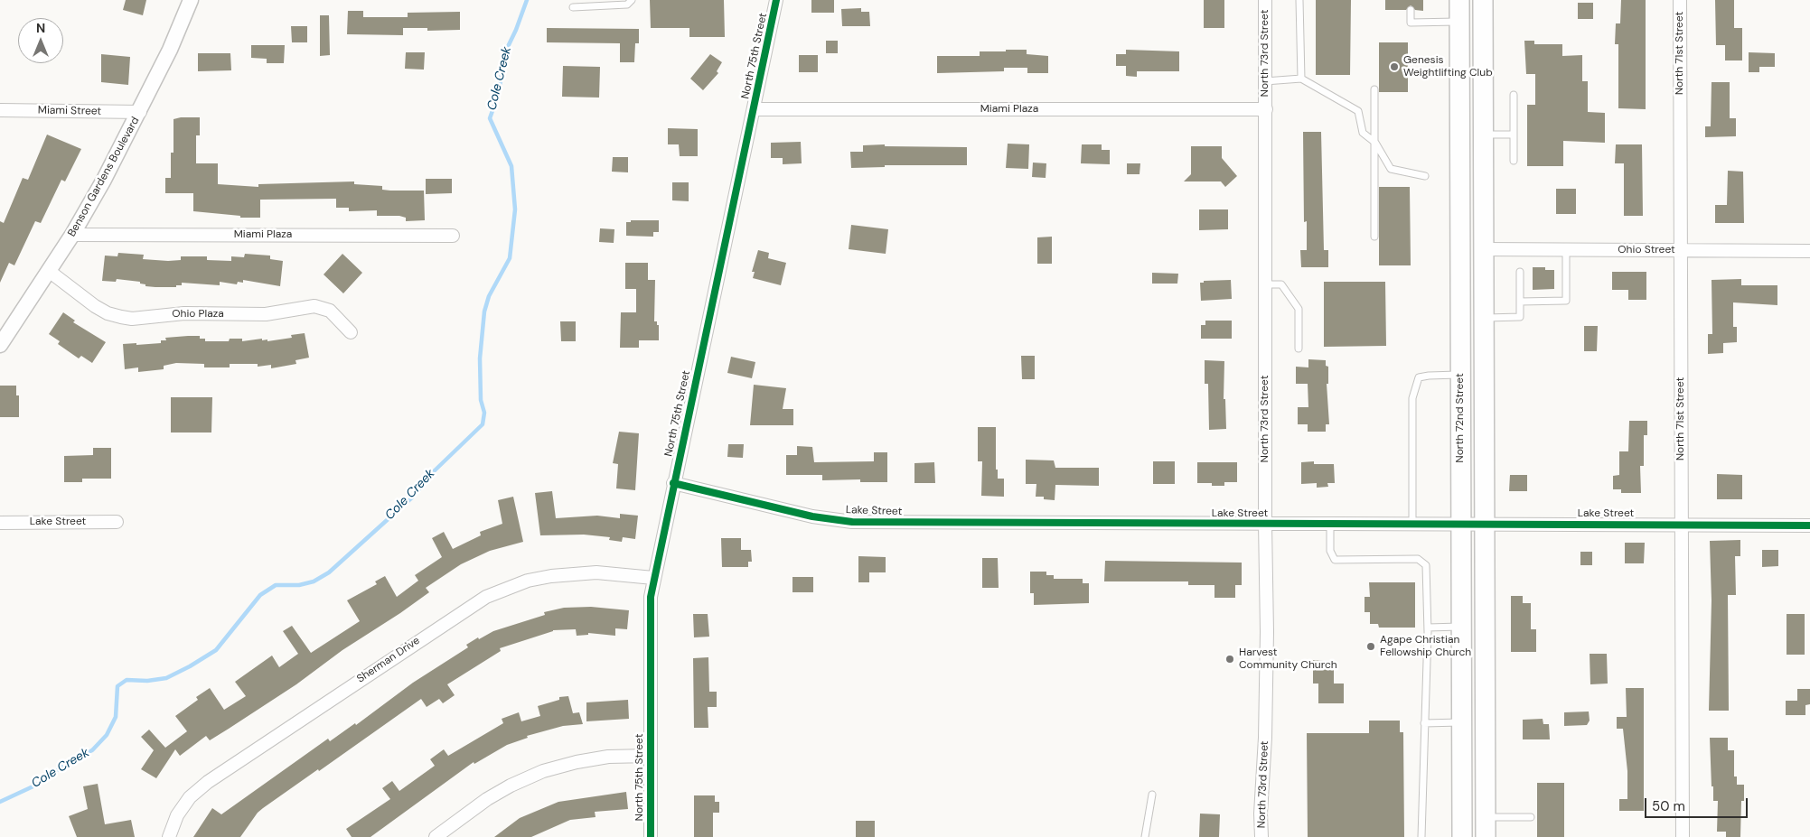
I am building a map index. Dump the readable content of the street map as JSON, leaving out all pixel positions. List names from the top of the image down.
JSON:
{
  "streets": {
    "main road": ["North 72nd Street"],
    "street": [
      "North 73rd Street",
      "North 71st Street",
      "North 75th Street",
      "Miami Plaza",
      "Miami Street",
      "Benson Gardens Boulevard",
      "Ohio Street",
      "Ohio Plaza",
      "Lake Street",
      "Sherman Drive"
    ]
  },
  "crossings": [
    ["North 73rd Street", "Miami Plaza"],
    ["North 73rd Street", "Lake Street"],
    ["North 71st Street", "Ohio Street"],
    ["North 71st Street", "Lake Street"],
    ["North 75th Street", "Miami Plaza"],
    ["North 75th Street", "Lake Street"],
    ["North 75th Street", "Sherman Drive"],
    ["Miami Plaza", "Benson Gardens Boulevard"],
    ["Miami Street", "Benson Gardens Boulevard"],
    ["Benson Gardens Boulevard", "Ohio Plaza"],
    ["Ohio Street", "North 72nd Street"],
    ["North 72nd Street", "Lake Street"]
  ],
  "water": ["Cole Creek"],
  "places": ["Genesis Weightlifting Club", "Agape Christian Fellowship Church", "Harvest Community Church"],
  "scale_bar": "50 m",
  "north": "top"
}
